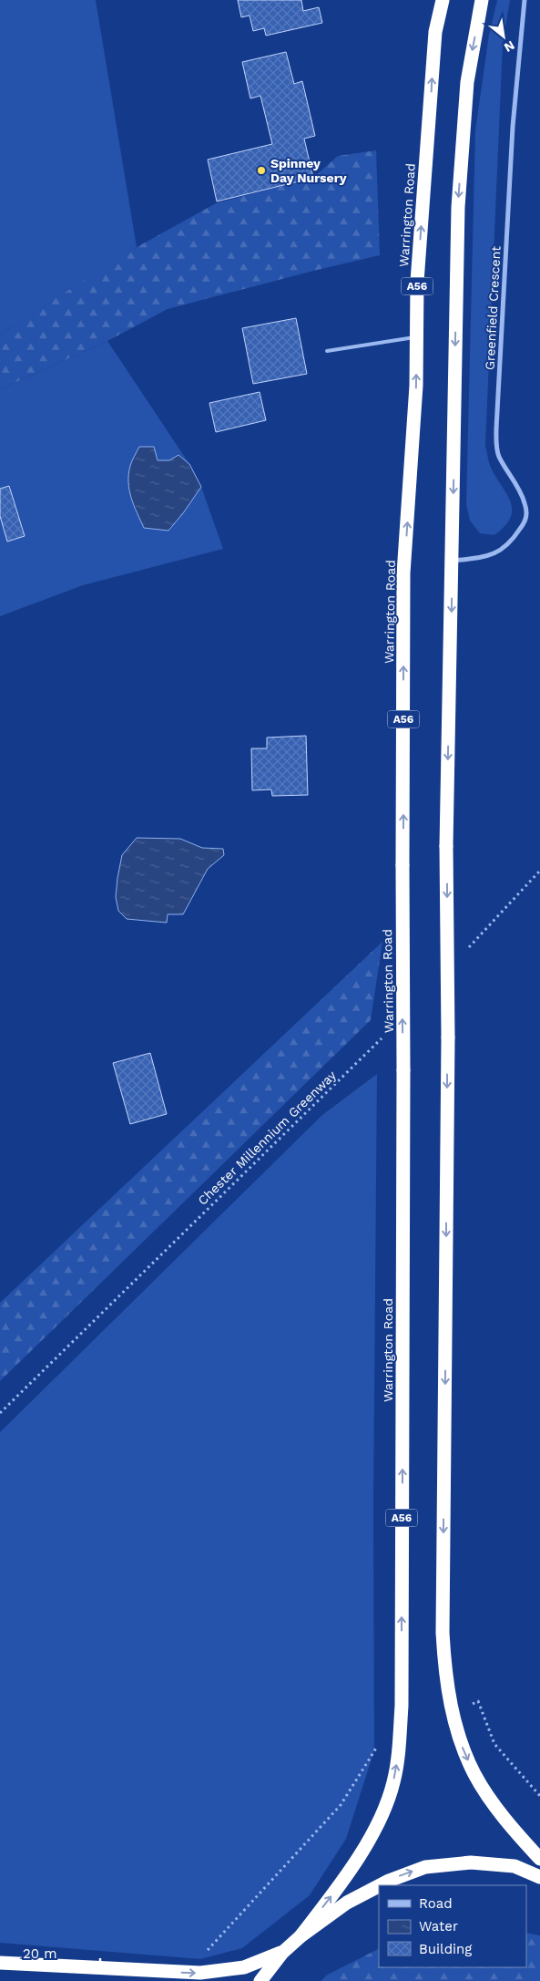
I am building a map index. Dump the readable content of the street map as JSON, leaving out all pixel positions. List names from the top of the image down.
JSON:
{
  "streets": {
    "highway": ["Warrington Road", "A56"],
    "street": ["Greenfield Crescent"],
    "path": ["Chester Millennium Greenway"]
  },
  "places": ["Spinney Day Nursery"],
  "legend": ["Road", "Water", "Building"],
  "scale_bar": "20 m",
  "north": "bottom right"
}
